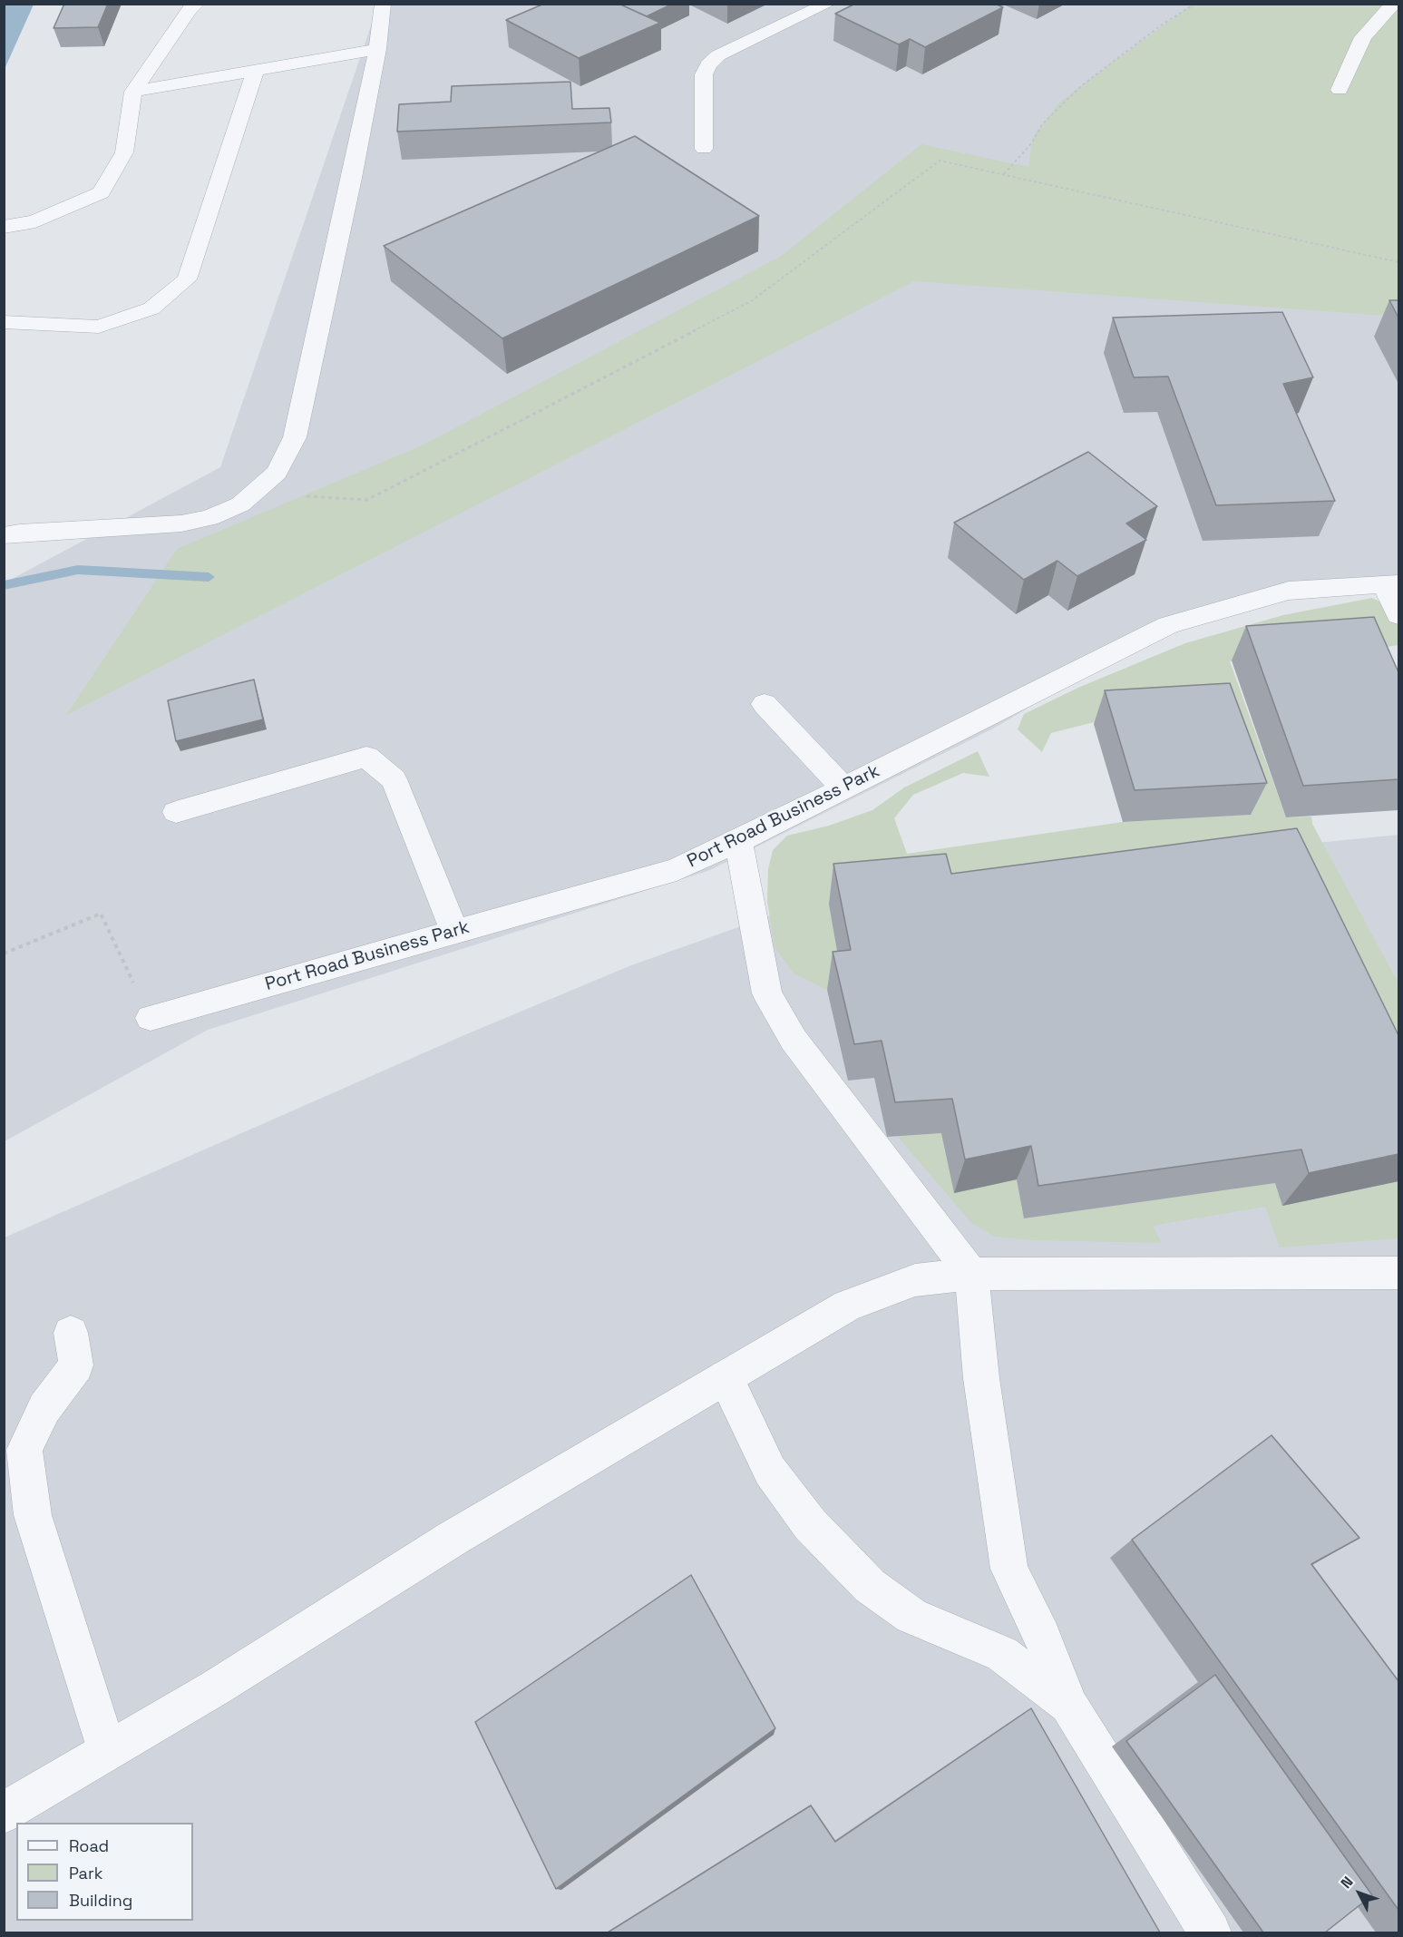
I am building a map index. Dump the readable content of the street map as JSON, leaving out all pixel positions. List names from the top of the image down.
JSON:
{
  "streets": {
    "street": ["Port Road Business Park"]
  },
  "legend": ["Road", "Park", "Building"],
  "north": "top left"
}
